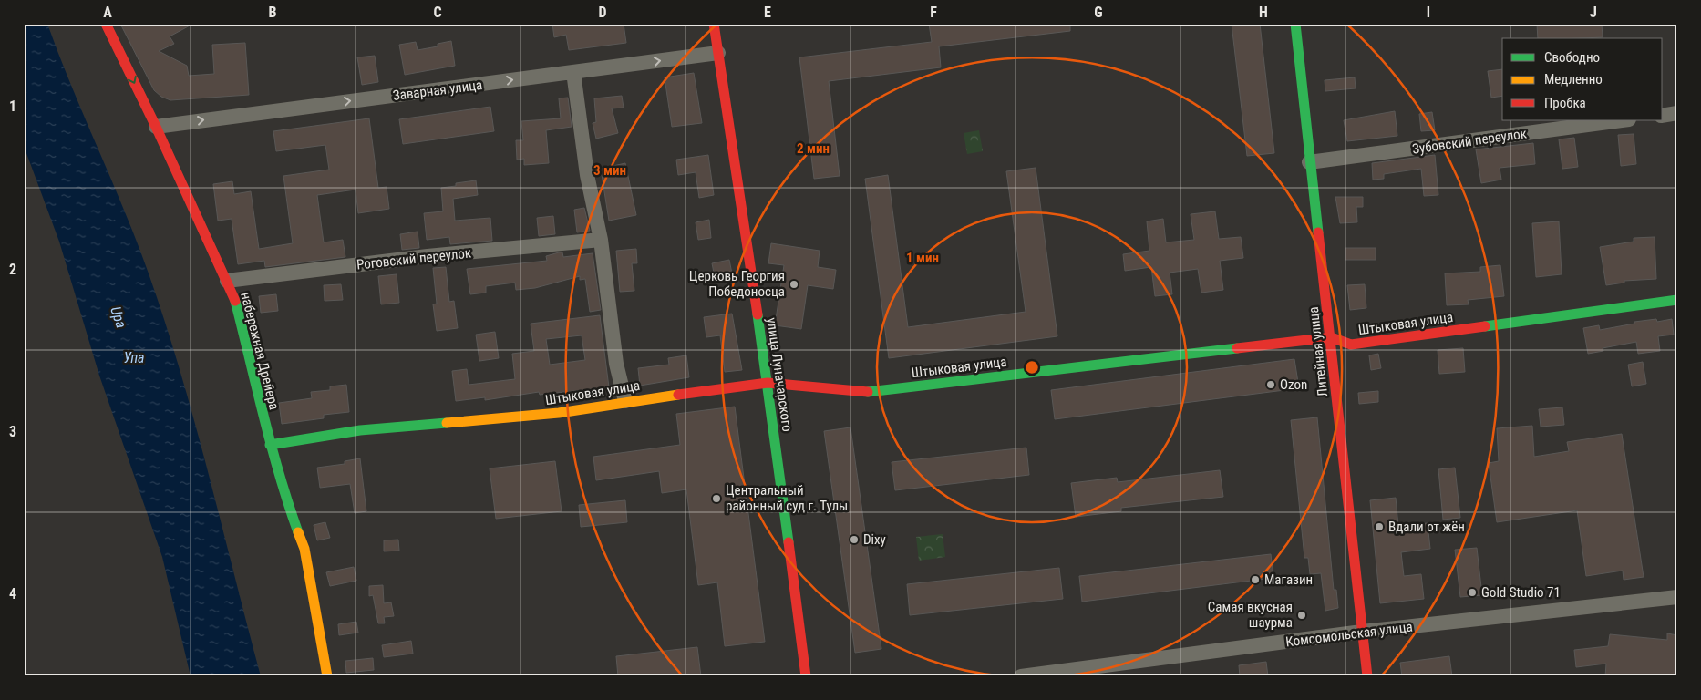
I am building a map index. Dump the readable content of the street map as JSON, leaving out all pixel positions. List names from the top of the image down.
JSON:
{
  "streets": {
    "street": [
      "Заварная улица",
      "Зубовский переулок",
      "Роговский переулок",
      "Штыковая улица",
      "набережная Дрейера",
      "Литейная улица",
      "улица Луначарского",
      "Комсомольская улица"
    ]
  },
  "crossings": [
    ["Заварная улица", "набережная Дрейера"],
    ["Заварная улица", "улица Луначарского"],
    ["Зубовский переулок", "Литейная улица"],
    ["Роговский переулок", "набережная Дрейера"],
    ["Штыковая улица", "набережная Дрейера"],
    ["Штыковая улица", "Литейная улица"],
    ["Штыковая улица", "улица Луначарского"],
    ["Литейная улица", "Комсомольская улица"]
  ],
  "one_way": ["Заварная улица"],
  "water": ["Upa", "Упа"],
  "places": [
    "Церковь Георгия Победоносца",
    "Ozon",
    "Центральный районный суд г. Тулы",
    "Вдали от жён",
    "Dixy",
    "Магазин",
    "Gold Studio 71",
    "Самая вкусная шаурма"
  ],
  "legend": ["Свободно", "Медленно", "Пробка"],
  "grid": {
    "columns": [
      "A",
      "B",
      "C",
      "D",
      "E",
      "F",
      "G",
      "H",
      "I",
      "J"
    ],
    "rows": [
      "1",
      "2",
      "3",
      "4"
    ]
  },
  "rings": ["2 мин", "3 мин", "1 мин"]
}
